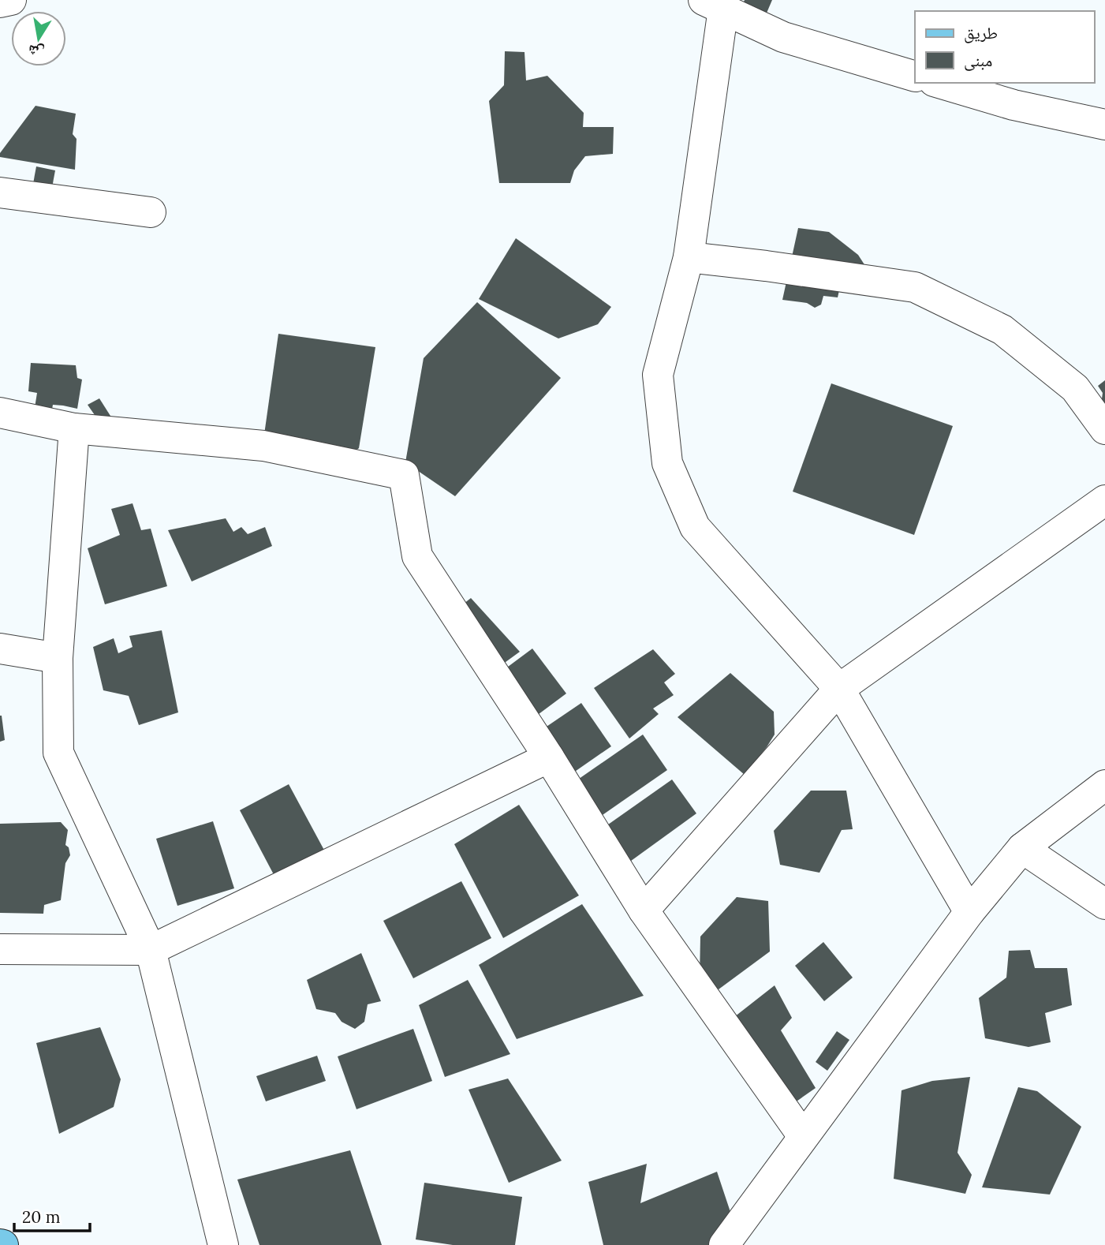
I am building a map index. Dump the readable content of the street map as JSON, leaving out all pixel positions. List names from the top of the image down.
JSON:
{
  "legend": ["طريق", "مبنى"],
  "scale_bar": "20 m",
  "north": "bottom"
}
